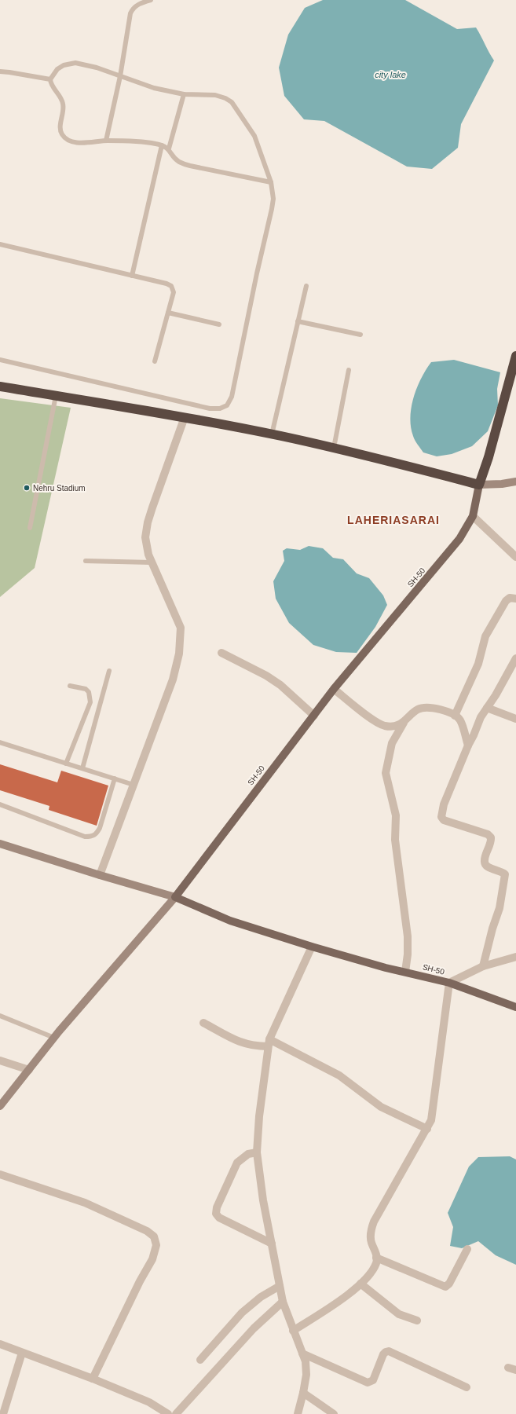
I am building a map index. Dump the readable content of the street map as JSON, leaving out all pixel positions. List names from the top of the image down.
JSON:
{
  "streets": {
    "highway": ["SH-50"]
  },
  "districts": ["LAHERIASARAI"],
  "water": ["city lake"],
  "places": ["Nehru Stadium"]
}
